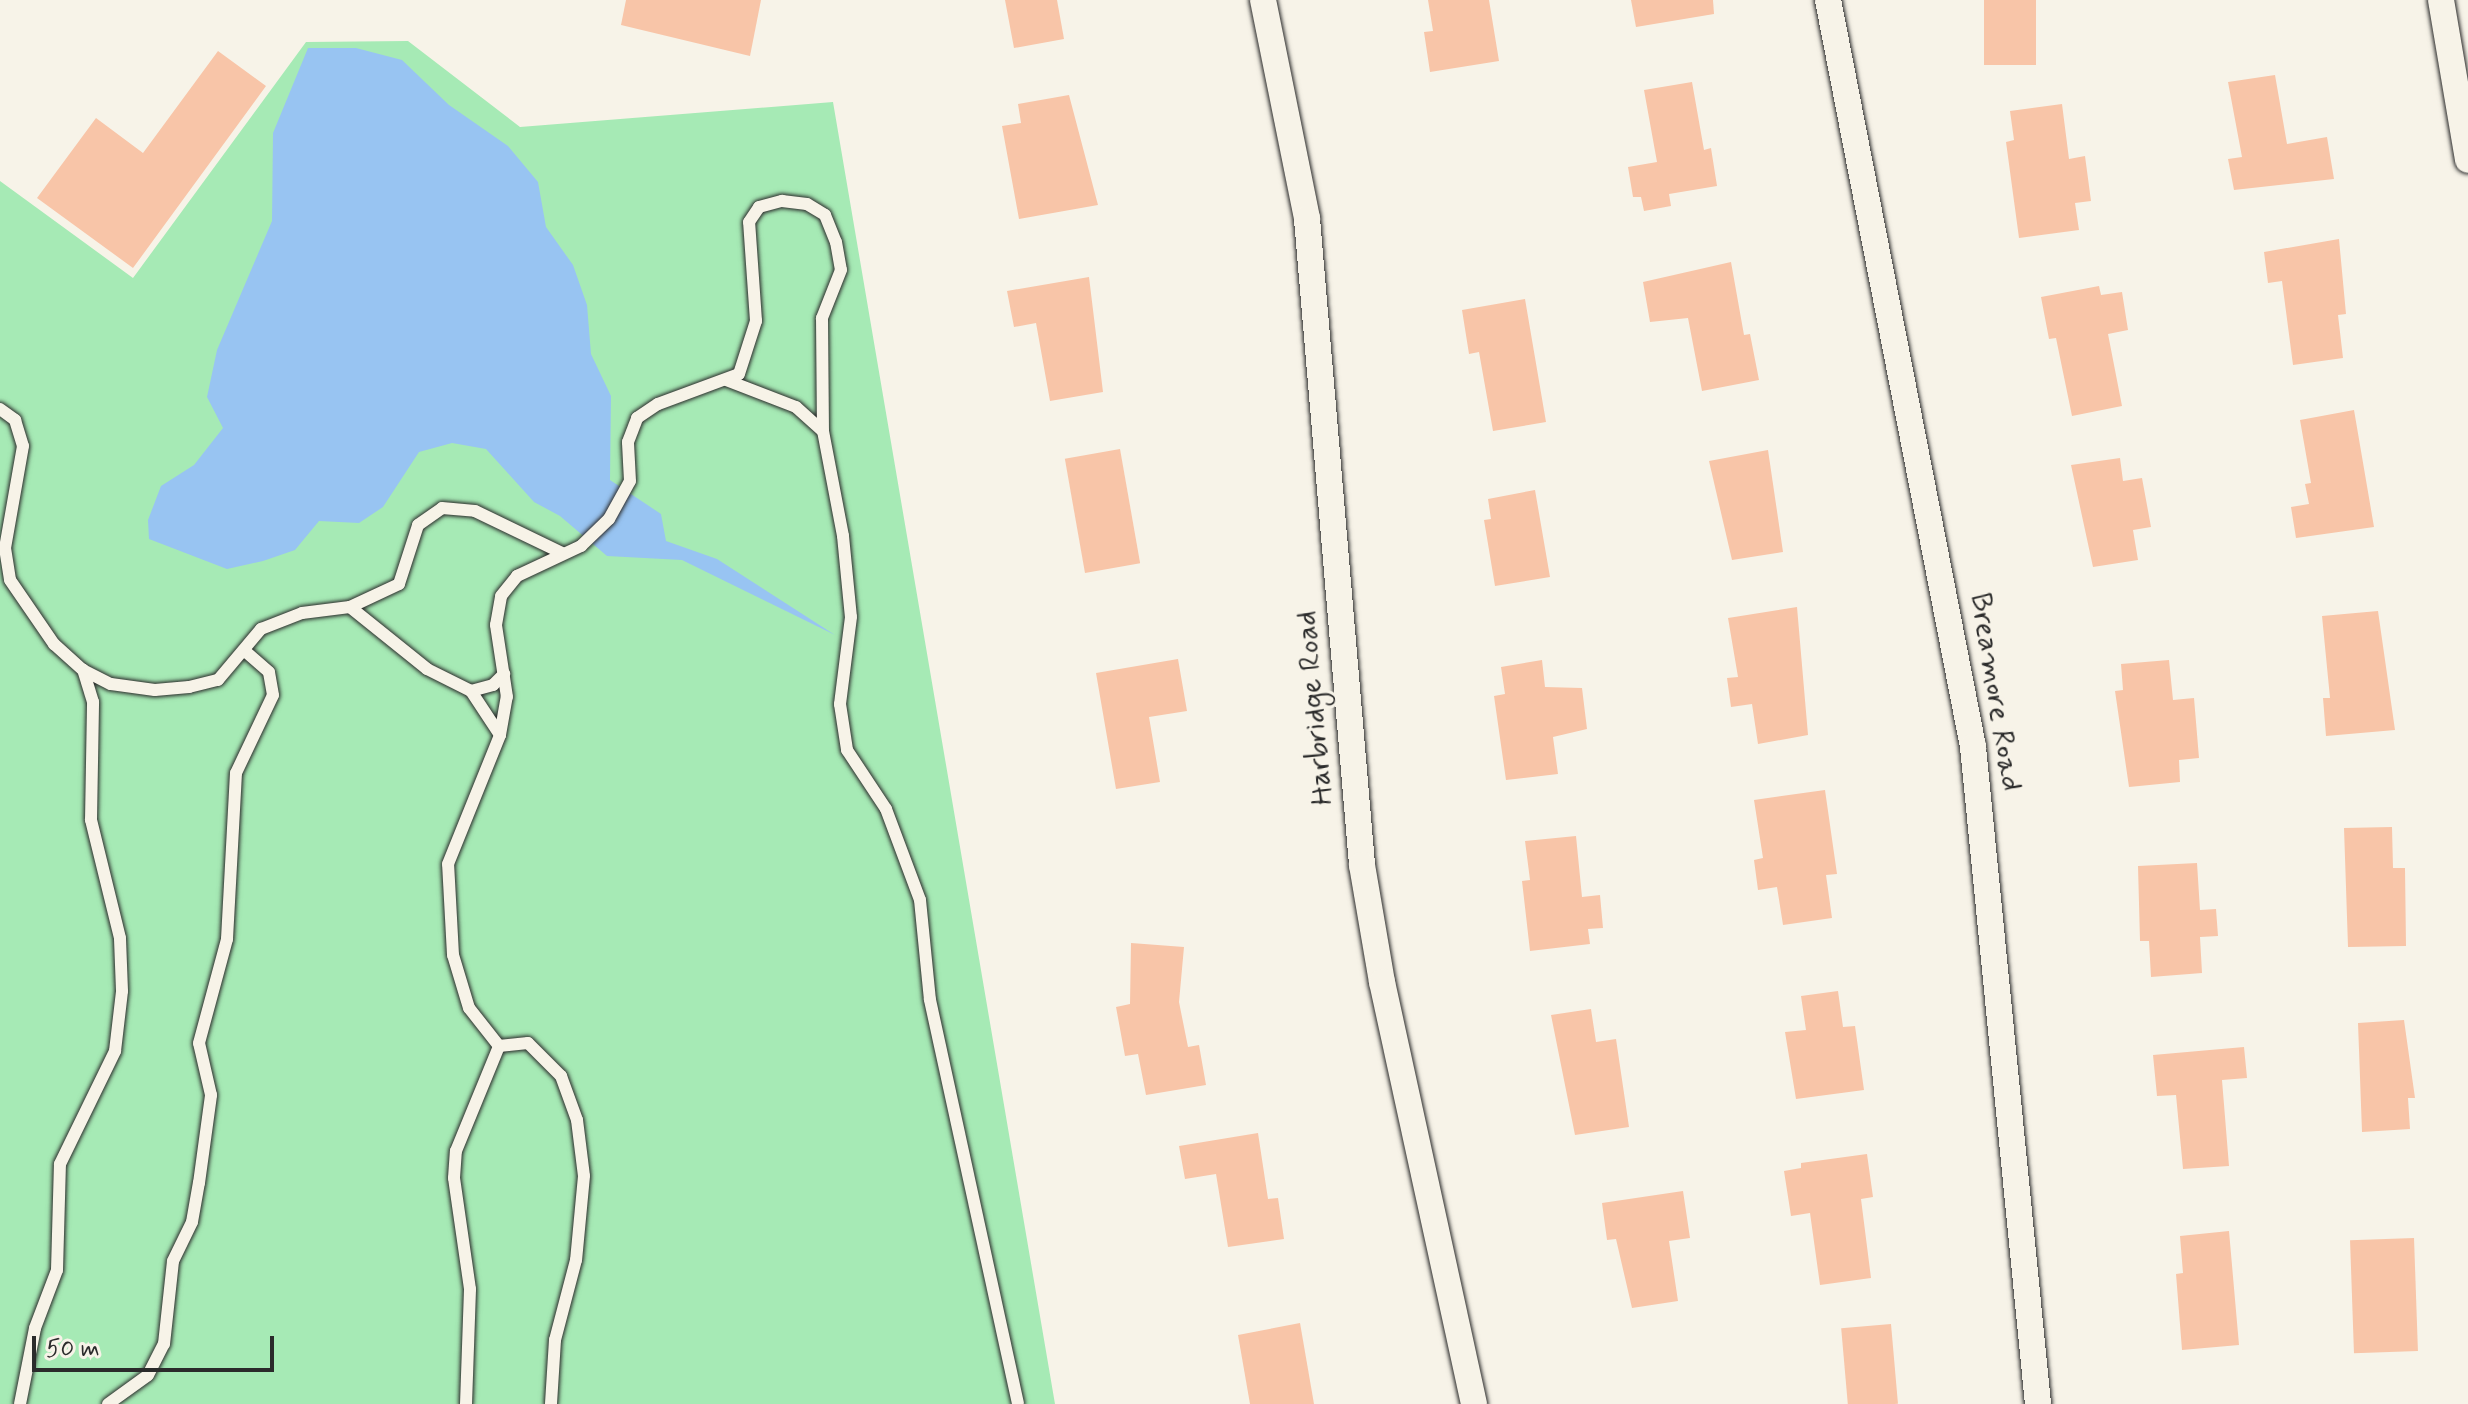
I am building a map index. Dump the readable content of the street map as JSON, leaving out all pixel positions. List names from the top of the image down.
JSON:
{
  "streets": {
    "street": ["Breamore Road", "Harbridge Road"]
  },
  "scale_bar": "50 m"
}
